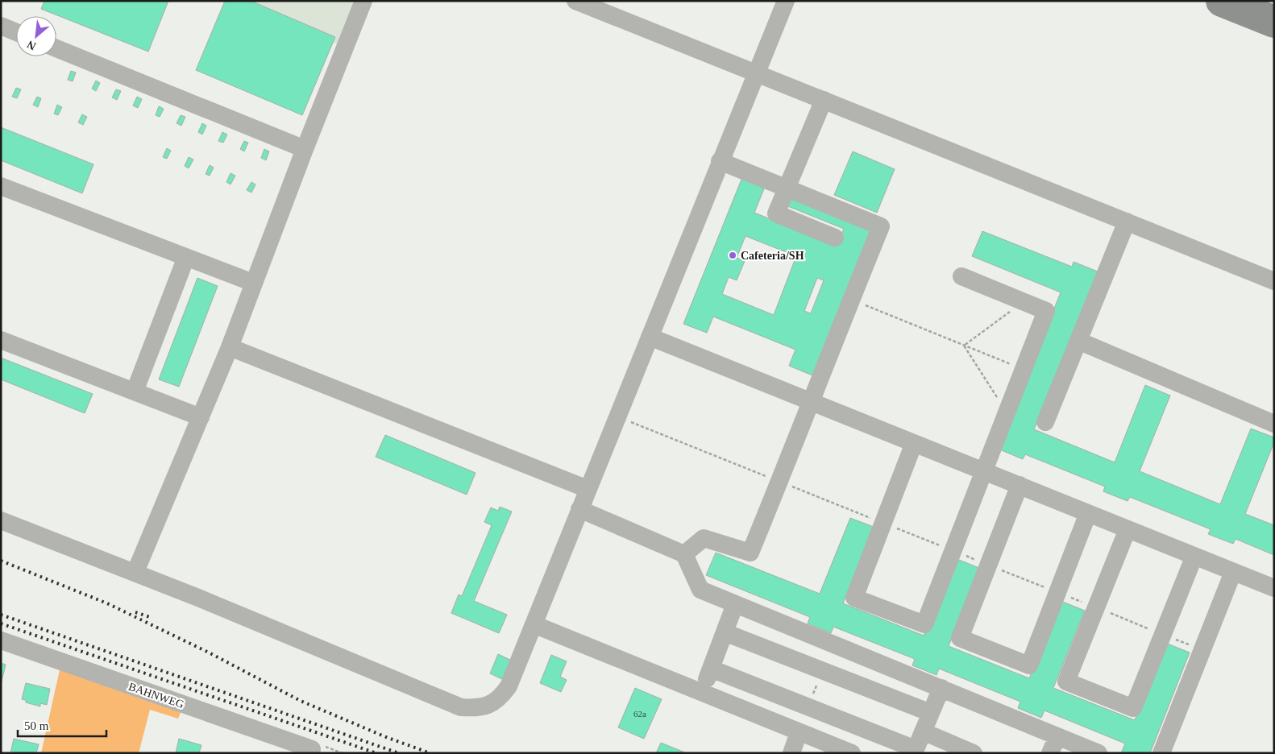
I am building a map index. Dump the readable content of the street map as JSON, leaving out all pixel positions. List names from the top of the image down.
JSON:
{
  "streets": {
    "street": ["BAHNWEG"]
  },
  "places": ["Cafeteria/SH"],
  "house_numbers": ["62a"],
  "scale_bar": "50 m",
  "north": "bottom left"
}
